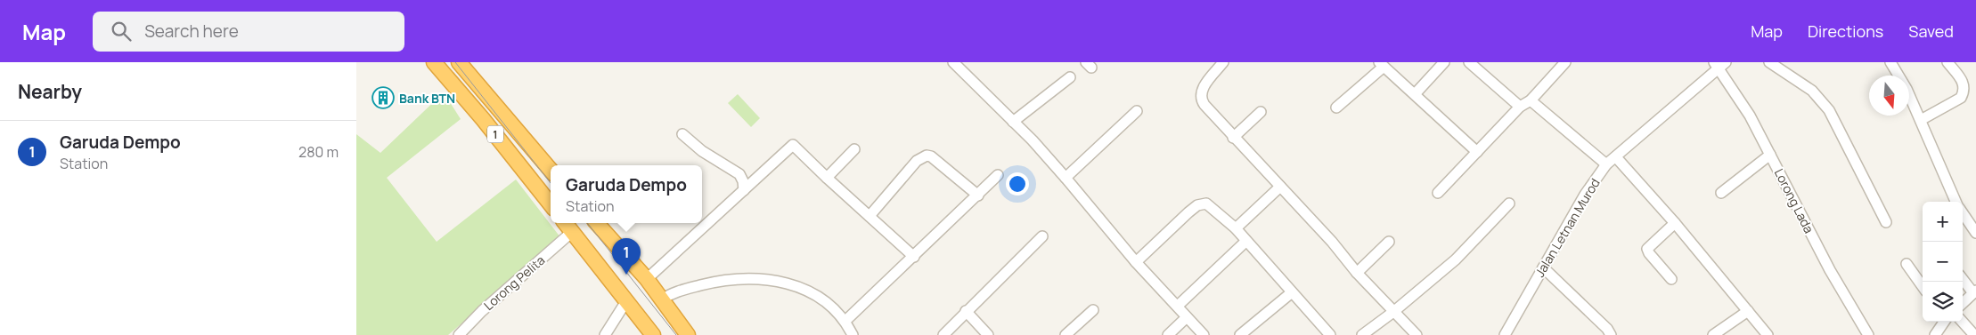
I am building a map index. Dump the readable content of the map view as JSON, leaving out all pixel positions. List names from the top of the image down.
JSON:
{
  "streets": {
    "highway": ["1"],
    "street": ["Lorong Lada", "Jalan Letnan Murod", "Lorong Pelita"]
  },
  "crossings": [
    ["Lorong Lada", "Jalan Letnan Murod"]
  ],
  "places": {
    "building": ["Bank BTN"]
  },
  "north": "bottom",
  "page": {
    "header": "Map",
    "search": "Search here",
    "nav": ["Map", "Directions", "Saved"],
    "heading": "Nearby",
    "list": [
      {
        "mark": "1",
        "name": "Garuda Dempo",
        "note": "Station",
        "value": "280 m"
      }
    ],
    "popup": ["Garuda Dempo", "Station"],
    "map_buttons": ["+", "−"],
    "pins": "1"
  }
}
